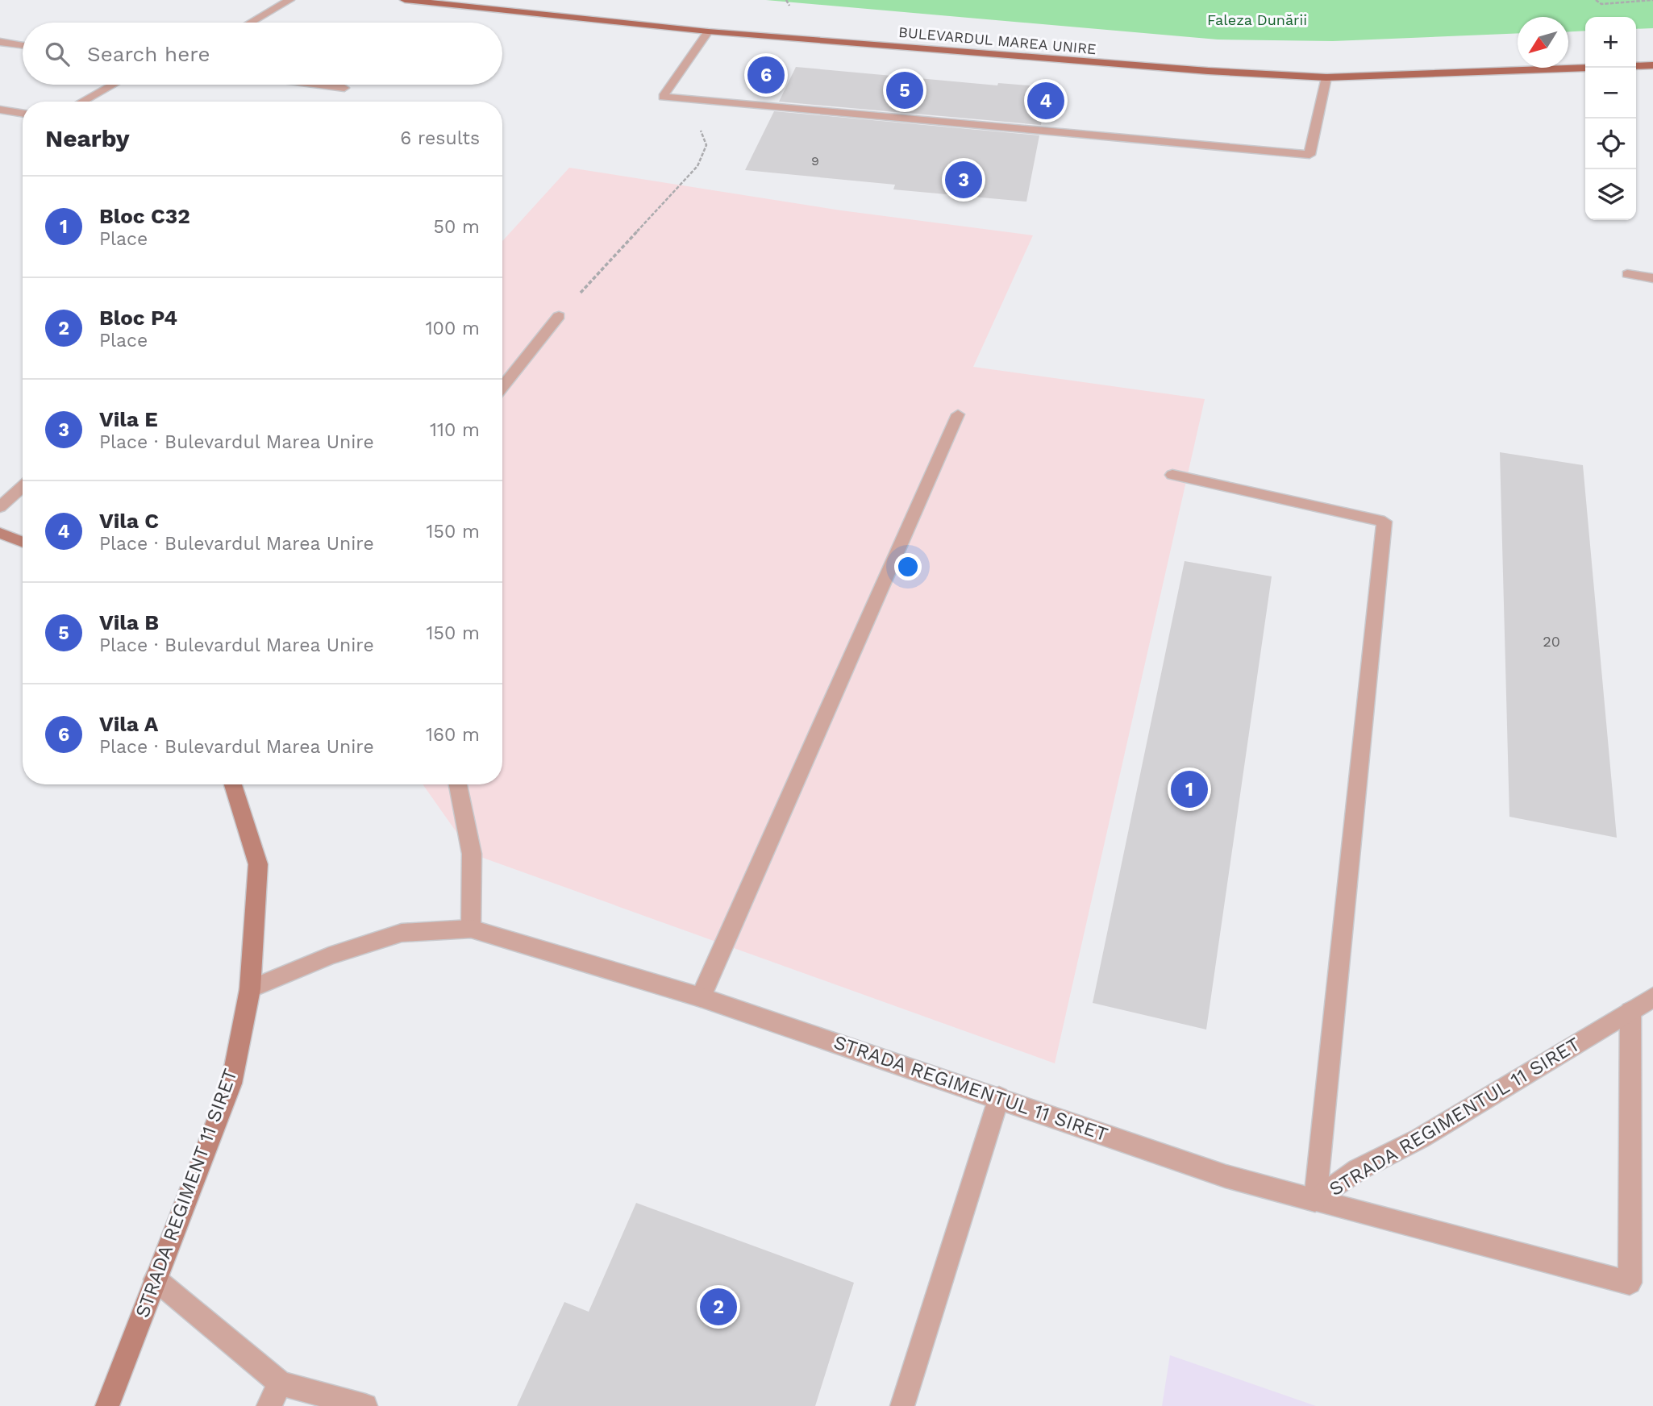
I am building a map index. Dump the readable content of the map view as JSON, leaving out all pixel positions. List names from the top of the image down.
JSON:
{
  "streets": {
    "main road": ["BULEVARDUL MAREA UNIRE"],
    "street": ["STRADA REGIMENTUL 11 SIRET", "STRADA REGIMENT 11 SIRET"]
  },
  "crossings": [
    ["STRADA REGIMENTUL 11 SIRET", "STRADA REGIMENT 11 SIRET"]
  ],
  "parks": ["Faleza Dunării"],
  "house_numbers": ["9", "20"],
  "north": "bottom left",
  "page": {
    "map_buttons": ["+", "−"],
    "search": "Search here",
    "pins": [
      "6",
      "5",
      "4",
      "3",
      "1",
      "2"
    ],
    "heading": ["Nearby", "6 results"],
    "list": [
      {
        "mark": "1",
        "name": "Bloc C32",
        "note": "Place",
        "value": "50 m"
      },
      {
        "mark": "2",
        "name": "Bloc P4",
        "note": "Place",
        "value": "100 m"
      },
      {
        "mark": "3",
        "name": "Vila E",
        "note": "Place · Bulevardul Marea Unire",
        "value": "110 m"
      },
      {
        "mark": "4",
        "name": "Vila C",
        "note": "Place · Bulevardul Marea Unire",
        "value": "150 m"
      },
      {
        "mark": "5",
        "name": "Vila B",
        "note": "Place · Bulevardul Marea Unire",
        "value": "150 m"
      },
      {
        "mark": "6",
        "name": "Vila A",
        "note": "Place · Bulevardul Marea Unire",
        "value": "160 m"
      }
    ]
  }
}
